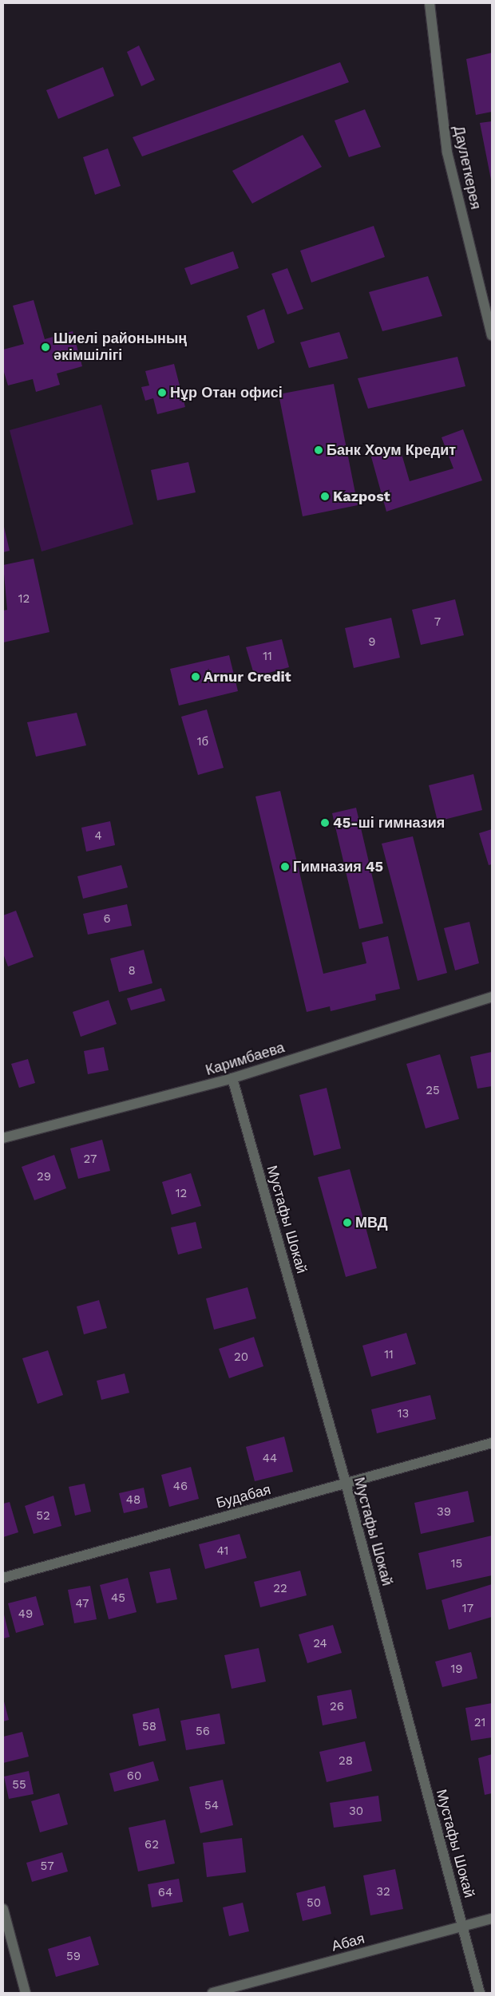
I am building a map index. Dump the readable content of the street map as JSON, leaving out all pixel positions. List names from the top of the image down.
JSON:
{
  "streets": {
    "street": [
      "Даулеткерея",
      "Каримбаева",
      "Мустафы Шокай",
      "Будабая",
      "Абая"
    ]
  },
  "crossings": [
    ["Каримбаева", "Мустафы Шокай"],
    ["Мустафы Шокай", "Будабая"],
    ["Мустафы Шокай", "Абая"]
  ],
  "places": [
    "Шиелі районының әкімшілігі",
    "Нұр Отан офисі",
    "Банк Хоум Кредит",
    "Kazpost",
    "Arnur Credit",
    "45-ші гимназия",
    "Гимназия 45",
    "МВД"
  ],
  "house_numbers": [
    "12",
    "7",
    "9",
    "11",
    "1б",
    "4",
    "6",
    "8",
    "25",
    "27",
    "29",
    "12",
    "11",
    "20",
    "13",
    "44",
    "46",
    "48",
    "39",
    "52",
    "41",
    "15",
    "22",
    "45",
    "47",
    "17",
    "49",
    "24",
    "19",
    "26",
    "21",
    "58",
    "56",
    "28",
    "60",
    "55",
    "54",
    "30",
    "62",
    "57",
    "32",
    "64",
    "50",
    "59"
  ]
}
